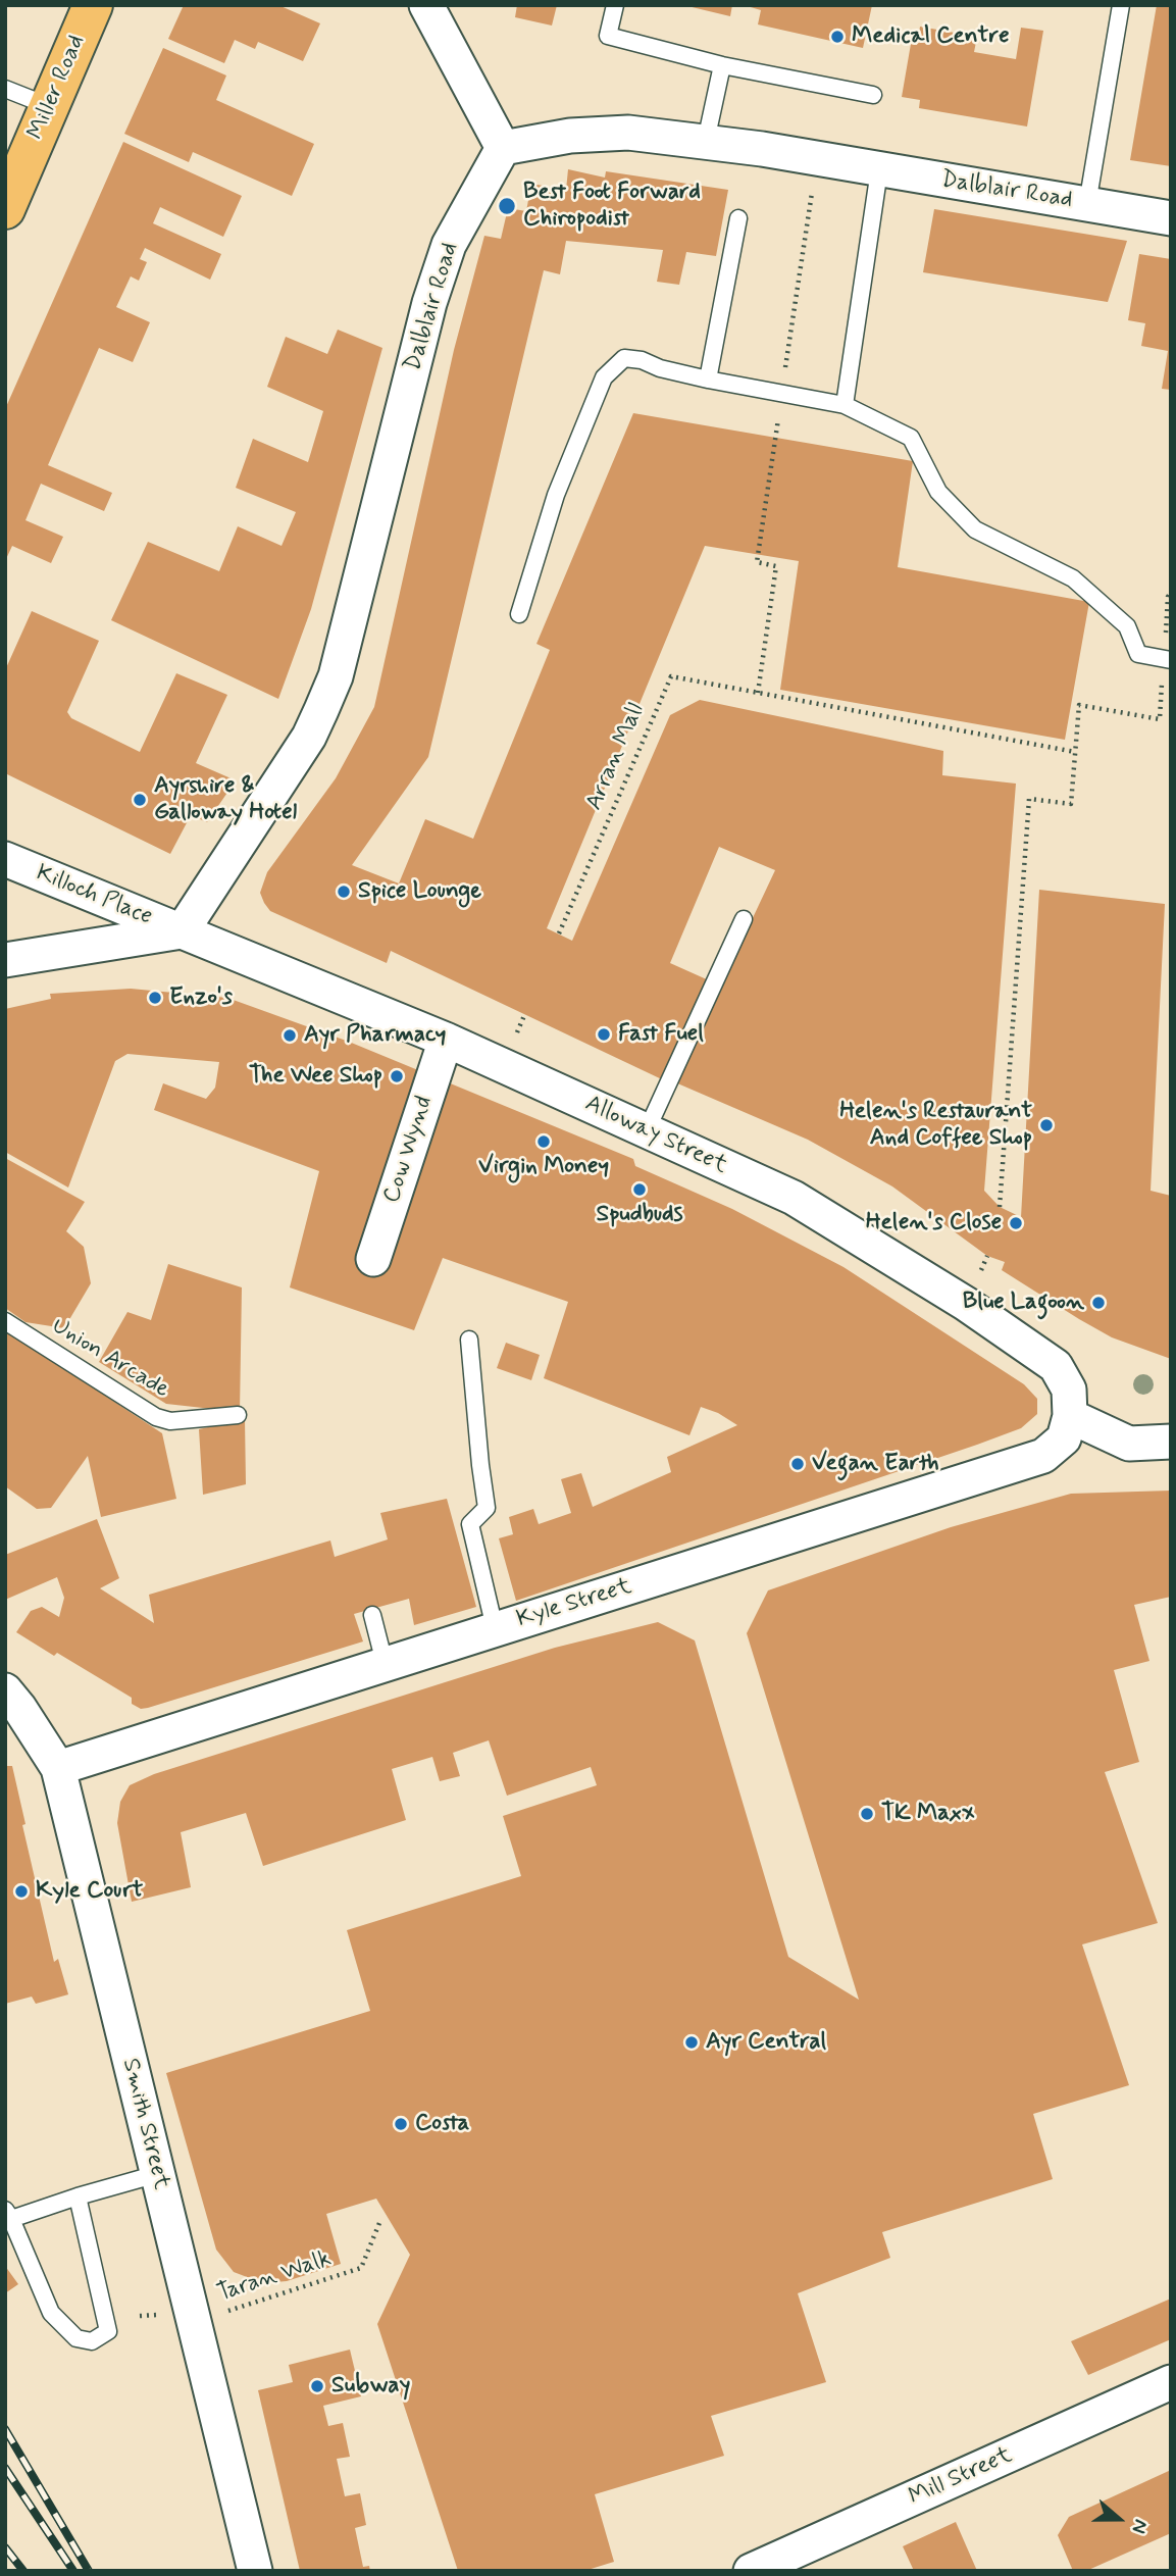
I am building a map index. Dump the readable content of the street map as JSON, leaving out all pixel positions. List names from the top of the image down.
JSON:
{
  "streets": {
    "main road": ["Miller Road"],
    "street": [
      "Dalblair Road",
      "Killoch Place",
      "Alloway Street",
      "Cow Wynd",
      "Kyle Street",
      "Smith Street",
      "Mill Street"
    ],
    "lane": ["Union Arcade"],
    "path": ["Arran Mall", "Taran Walk"]
  },
  "crossings": [
    ["Dalblair Road", "Killoch Place"],
    ["Dalblair Road", "Alloway Street"],
    ["Killoch Place", "Alloway Street"],
    ["Alloway Street", "Cow Wynd"],
    ["Alloway Street", "Kyle Street"],
    ["Kyle Street", "Smith Street"],
    ["Smith Street", "Taran Walk"]
  ],
  "places": [
    "Medical Centre",
    "Best Foot Forward Chiropodist",
    "Ayrshire & Galloway Hotel",
    "Spice Lounge",
    "Enzo's",
    "Fast Fuel",
    "Ayr Pharmacy",
    "The Wee Shop",
    "Helen's Restaurant And Coffee Shop",
    "Virgin Money",
    "Spudbuds",
    "Helen's Close",
    "Blue Lagoon",
    "Vegan Earth",
    "TK Maxx",
    "Kyle Court",
    "Ayr Central",
    "Costa",
    "Subway"
  ],
  "north": "right"
}
